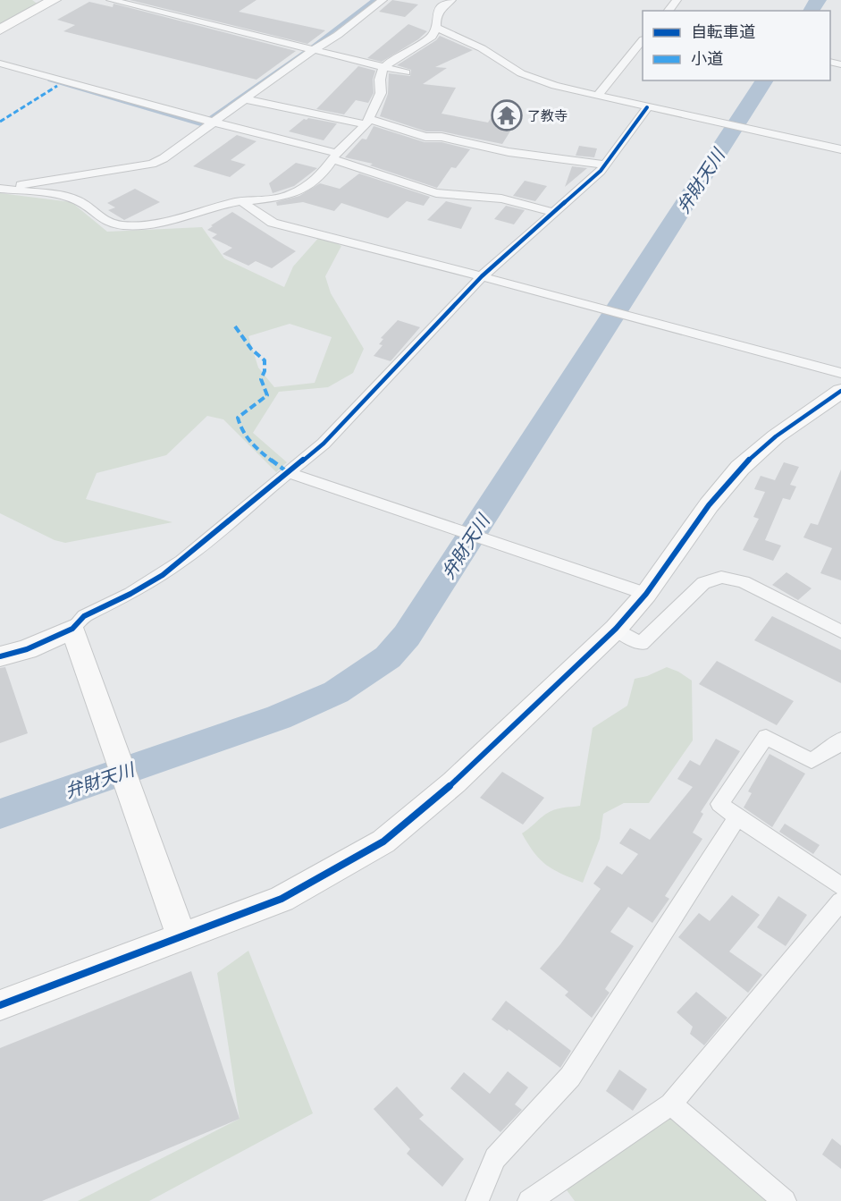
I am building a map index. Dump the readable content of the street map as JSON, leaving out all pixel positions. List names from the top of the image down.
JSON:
{
  "water": ["弁財天川"],
  "places": {
    "temple": ["了教寺"]
  },
  "legend": ["自転車道", "小道"]
}
